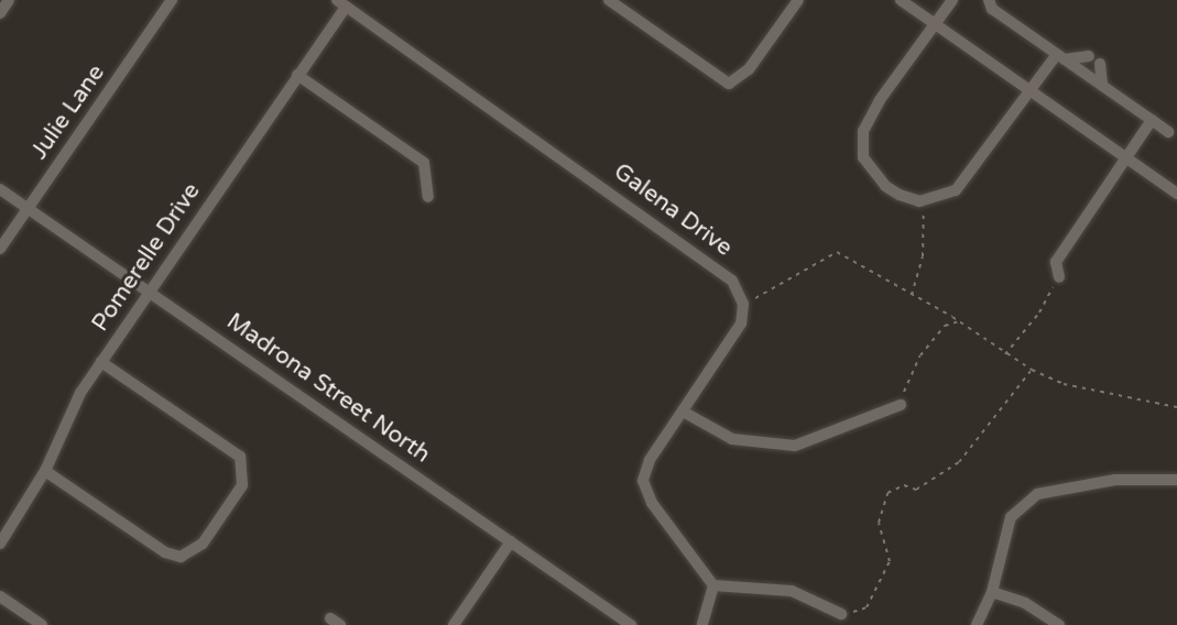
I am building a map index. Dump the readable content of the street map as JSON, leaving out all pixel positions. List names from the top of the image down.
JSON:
{
  "streets": {
    "street": [
      "Julie Lane",
      "Galena Drive",
      "Pomerelle Drive",
      "Madrona Street North"
    ]
  },
  "crossings": [
    ["Julie Lane", "Madrona Street North"],
    ["Galena Drive", "Pomerelle Drive"],
    ["Pomerelle Drive", "Madrona Street North"]
  ]
}
